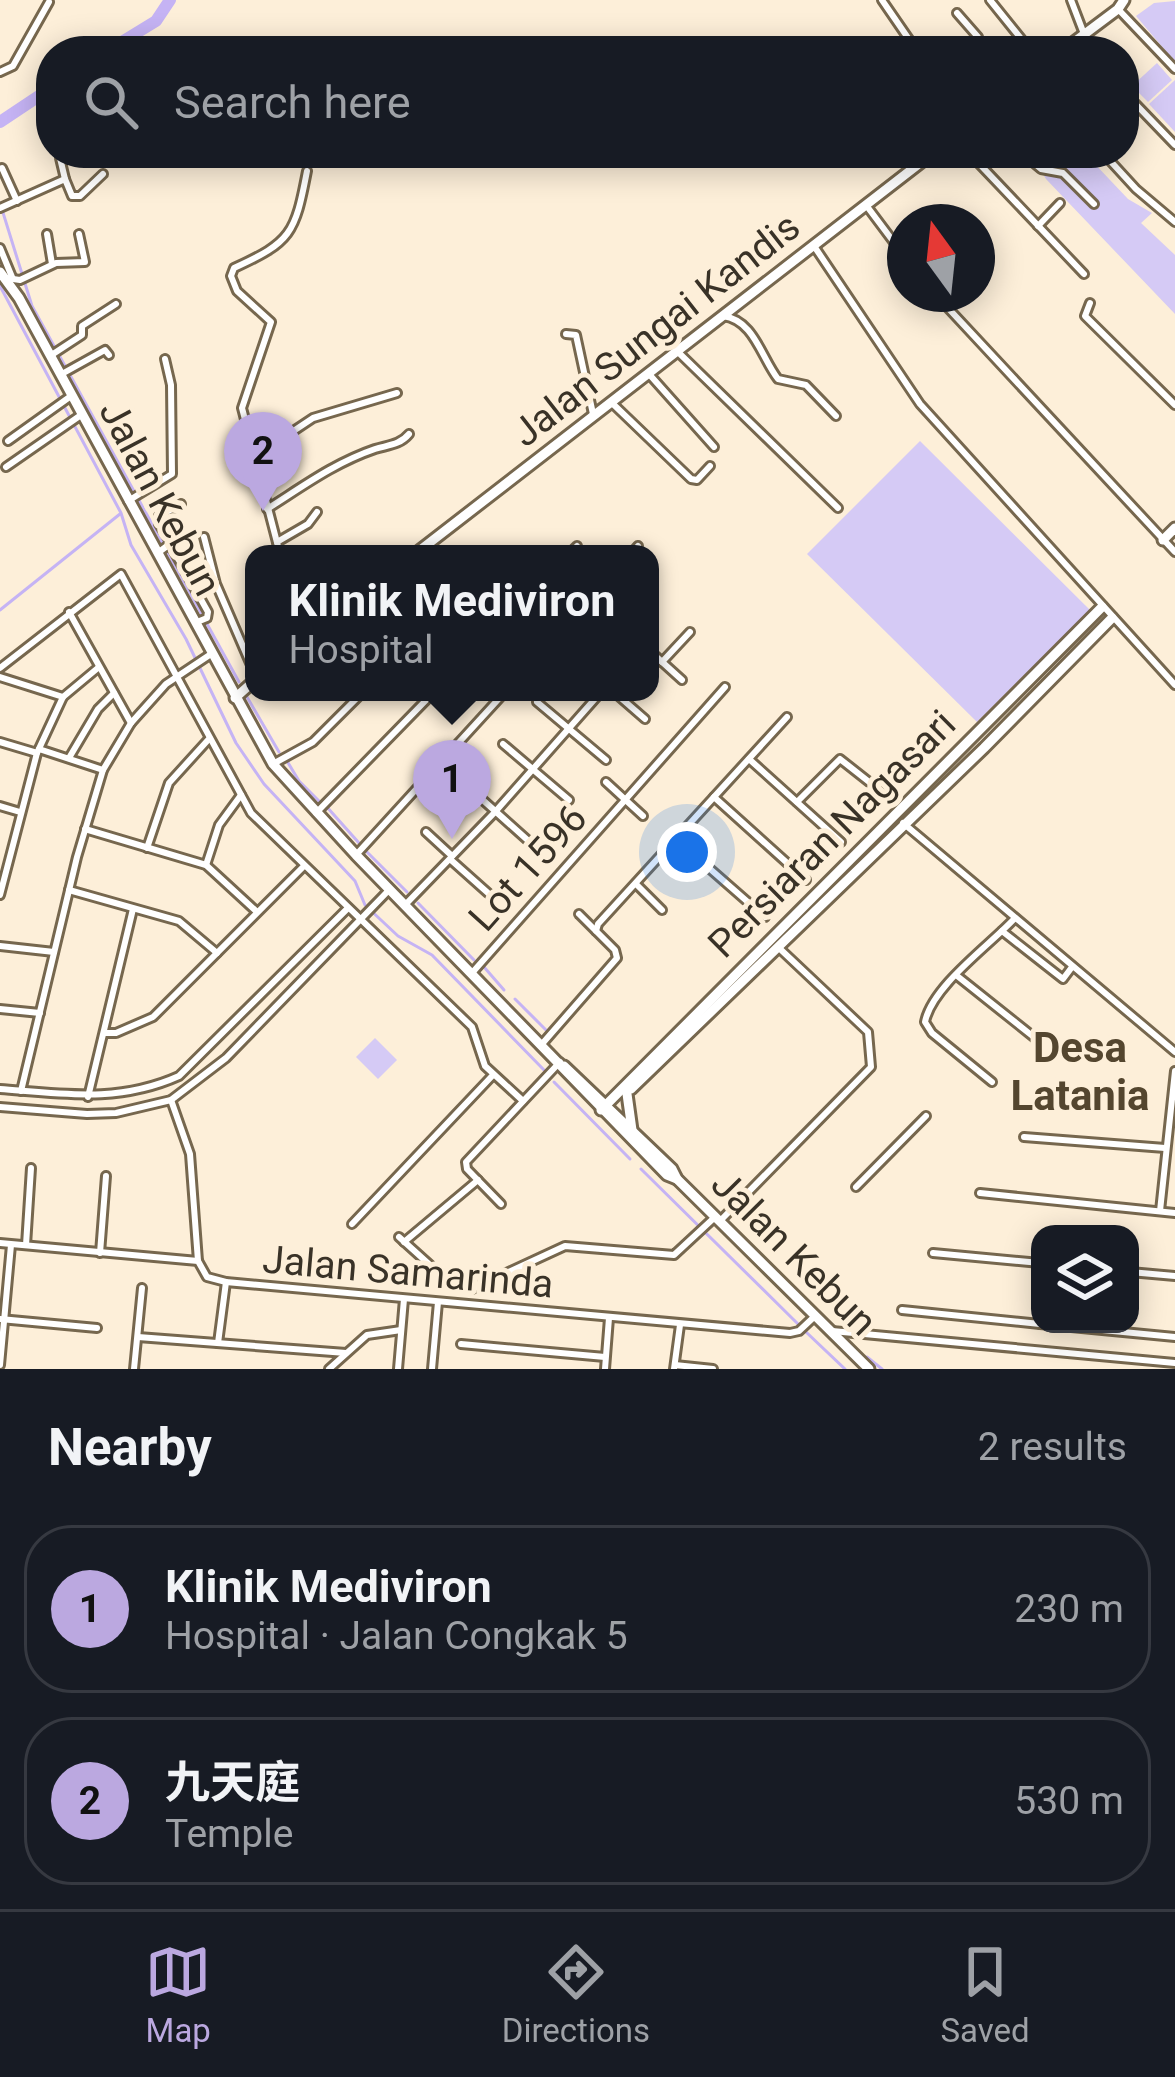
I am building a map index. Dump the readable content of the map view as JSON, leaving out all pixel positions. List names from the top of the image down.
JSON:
{
  "streets": {
    "street": [
      "Jalan Sungai Kandis",
      "Jalan Kebun",
      "Persiaran Nagasari",
      "Lot 1596",
      "Jalan Samarinda"
    ]
  },
  "crossings": [
    ["Jalan Kebun", "Persiaran Nagasari"],
    ["Jalan Kebun", "Lot 1596"],
    ["Jalan Kebun", "Jalan Samarinda"]
  ],
  "districts": ["Desa Latania"],
  "north": "top",
  "page": {
    "search": "Search here",
    "pins": ["2", "1"],
    "popup": ["Klinik Mediviron", "Hospital"],
    "heading": ["Nearby", "2 results"],
    "list": [
      {
        "mark": "1",
        "name": "Klinik Mediviron",
        "note": "Hospital · Jalan Congkak 5",
        "value": "230 m"
      },
      {
        "mark": "2",
        "name": "九天庭",
        "note": "Temple",
        "value": "530 m"
      }
    ],
    "nav": ["Map", "Directions", "Saved"]
  }
}
